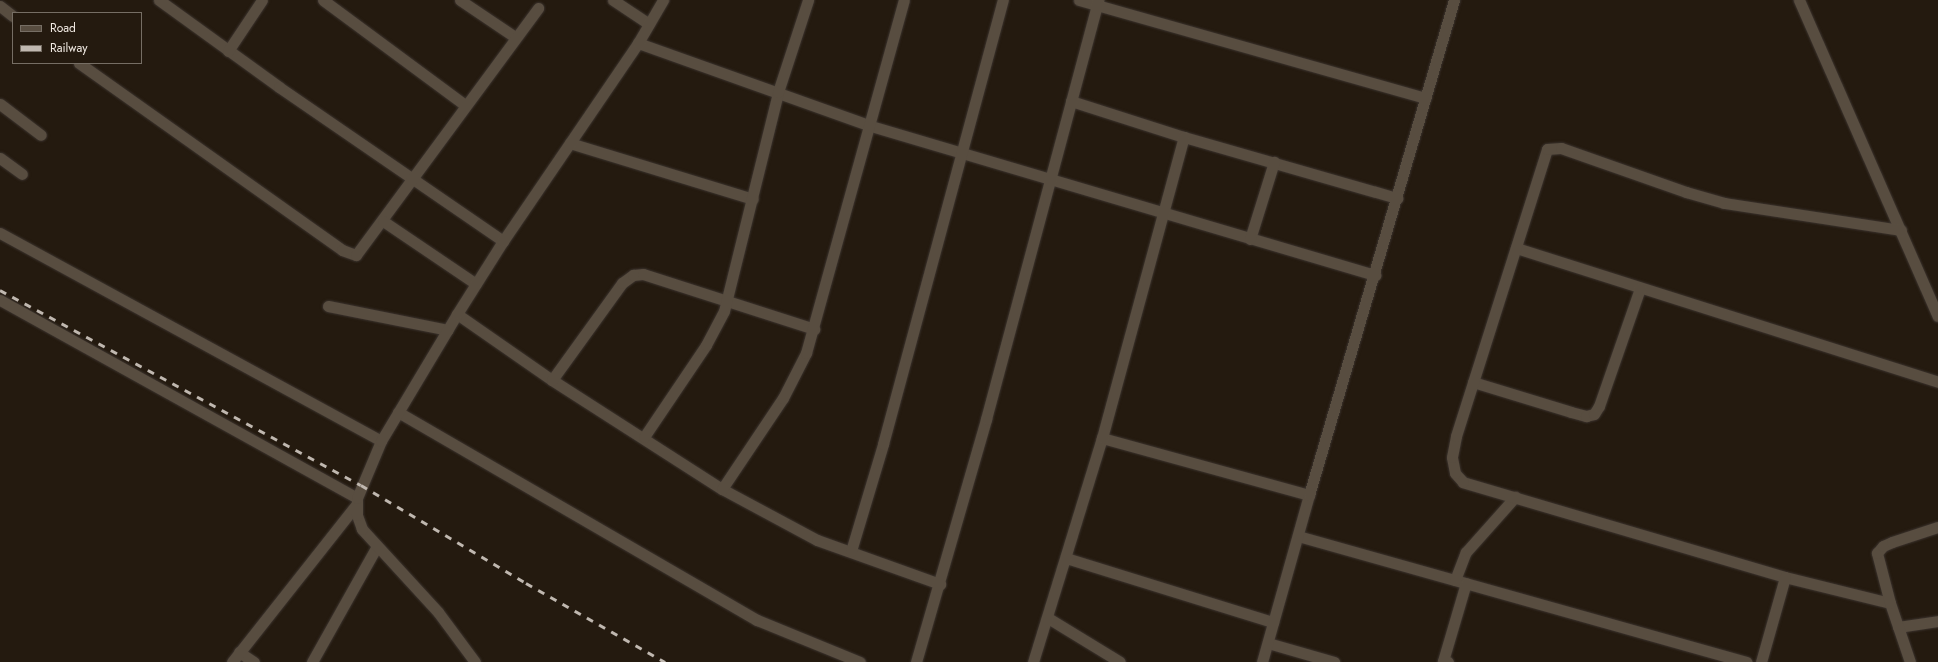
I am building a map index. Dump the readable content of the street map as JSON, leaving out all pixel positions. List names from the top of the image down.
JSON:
{
  "legend": ["Road", "Railway"]
}
